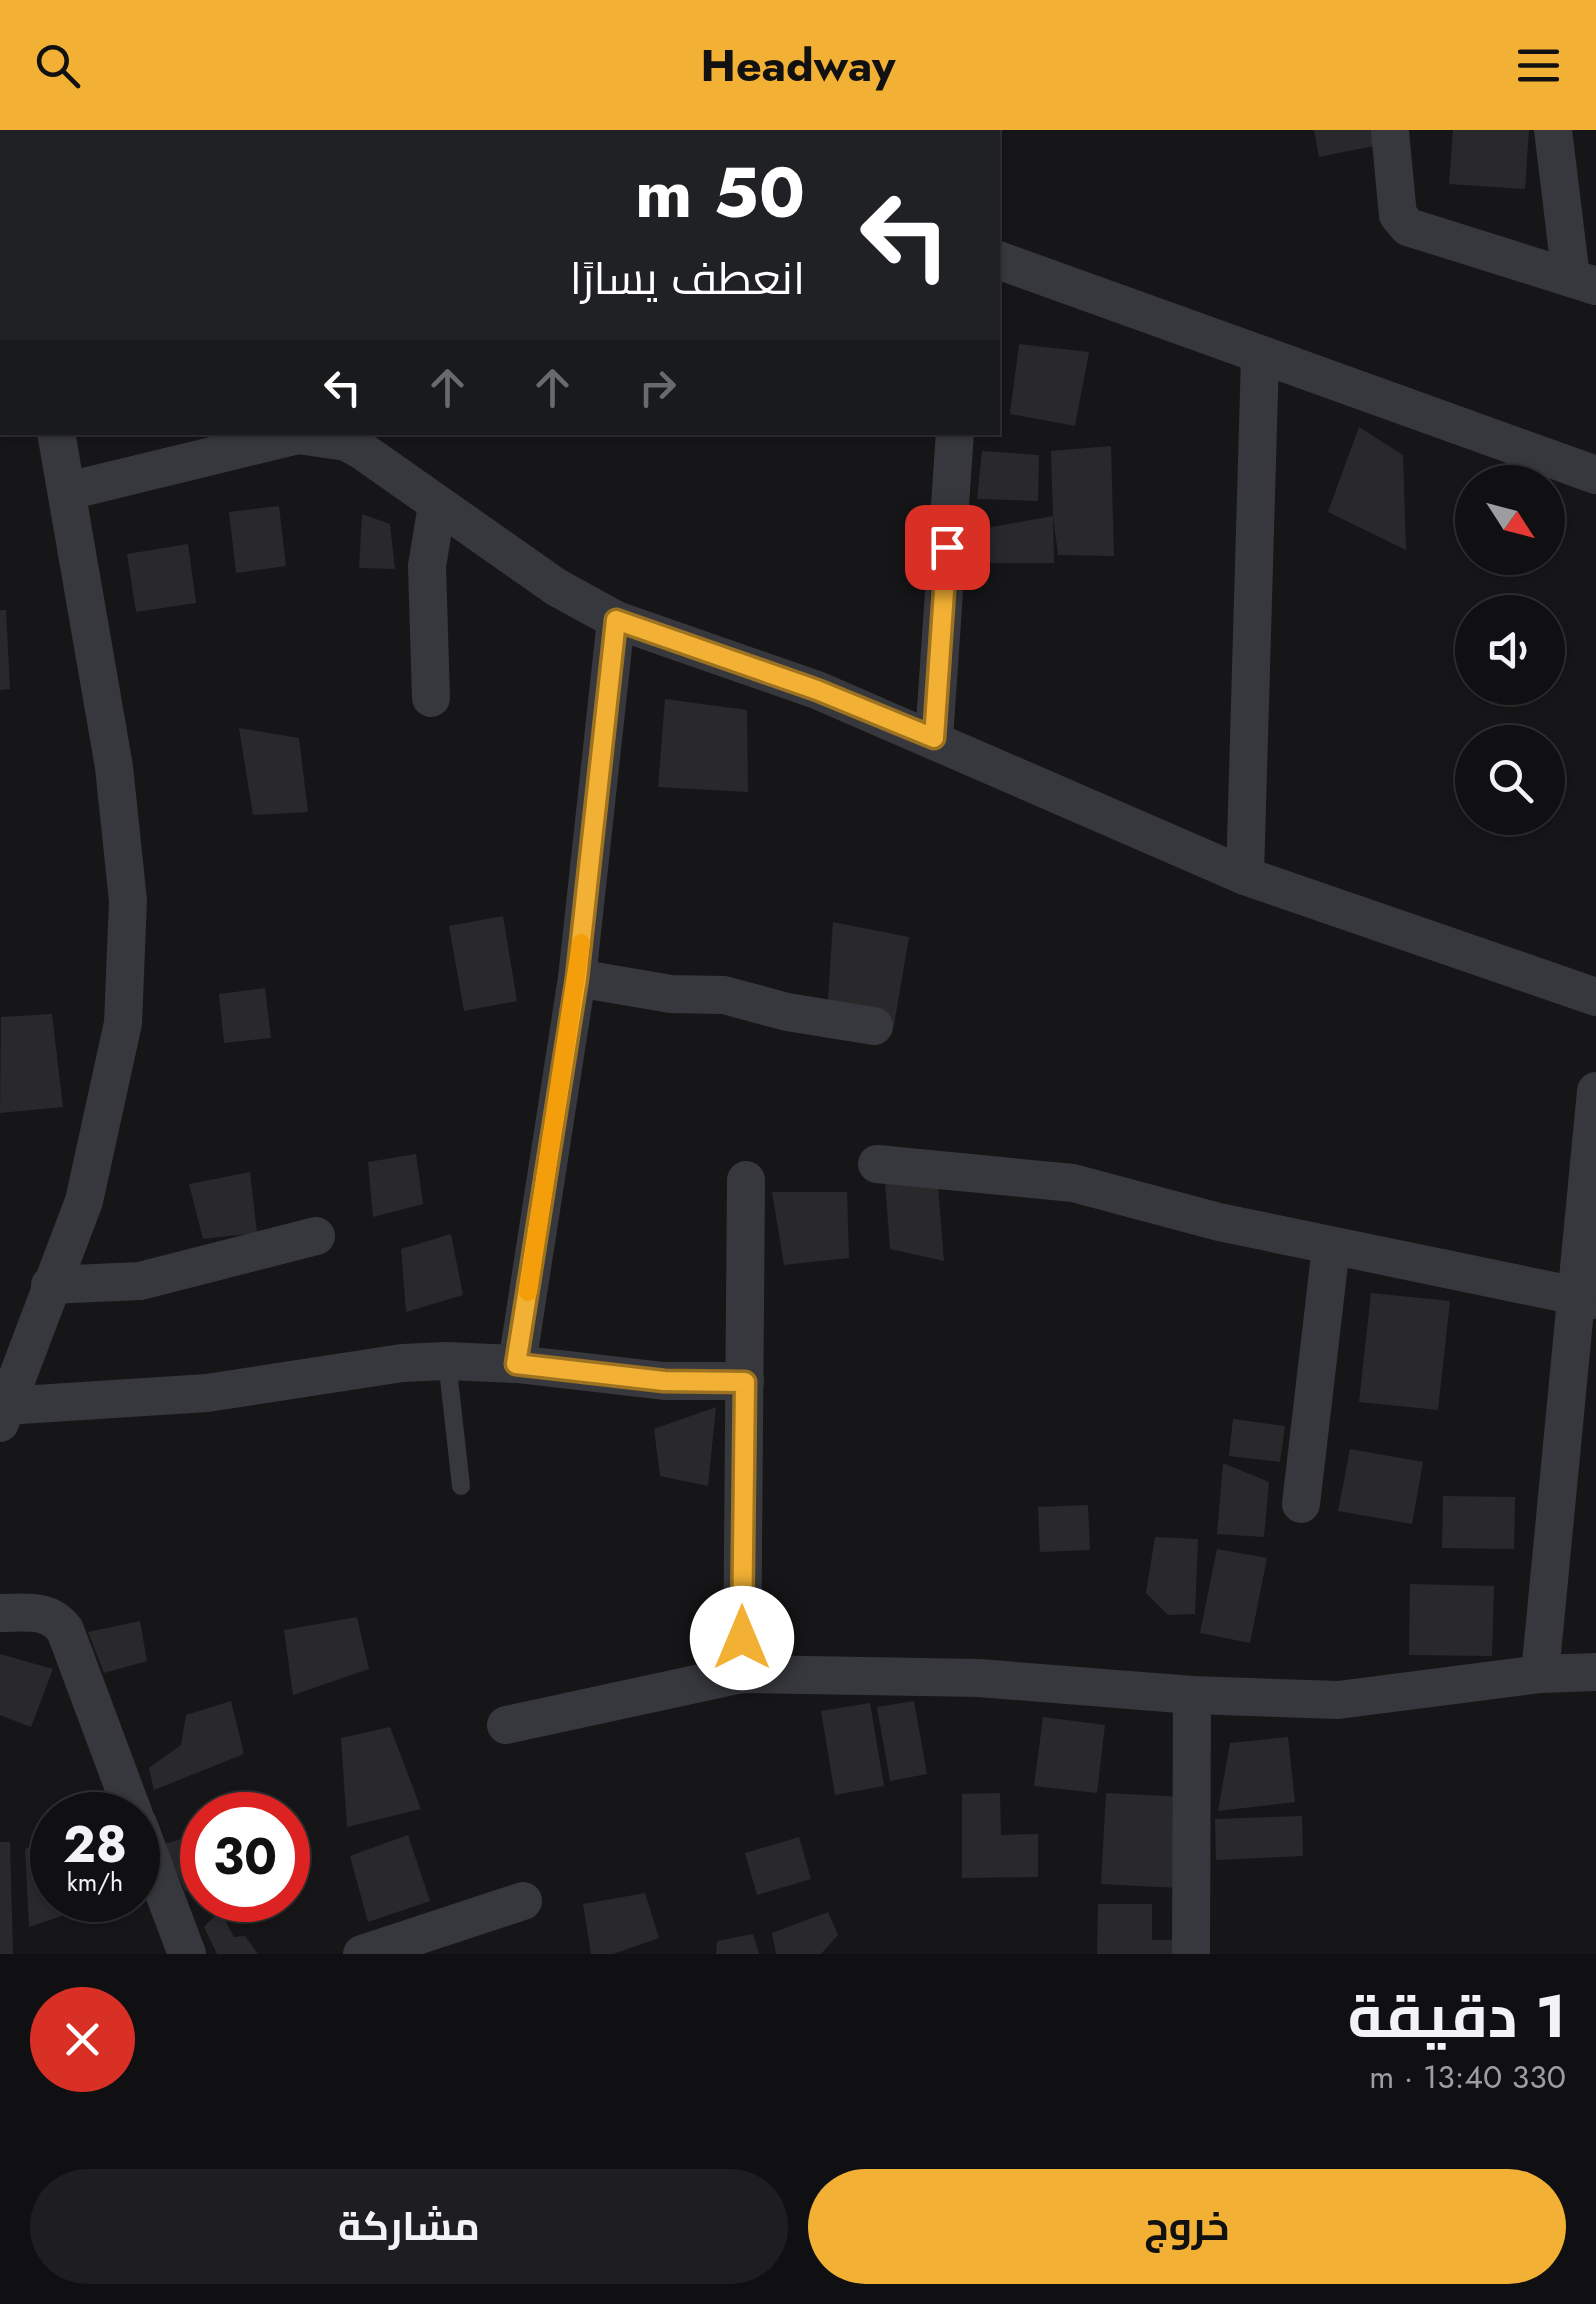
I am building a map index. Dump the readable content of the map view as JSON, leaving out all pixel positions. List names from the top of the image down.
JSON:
{
  "north": "bottom right",
  "page": {
    "header": "Headway",
    "turn": ["50 m", "انعطف يسارًا"],
    "speed": "28 km/h",
    "limit": "30",
    "heading": ["1 دقيقة", "330 m · 13:40"],
    "buttons": ["خروج", "مشاركة"]
  }
}
